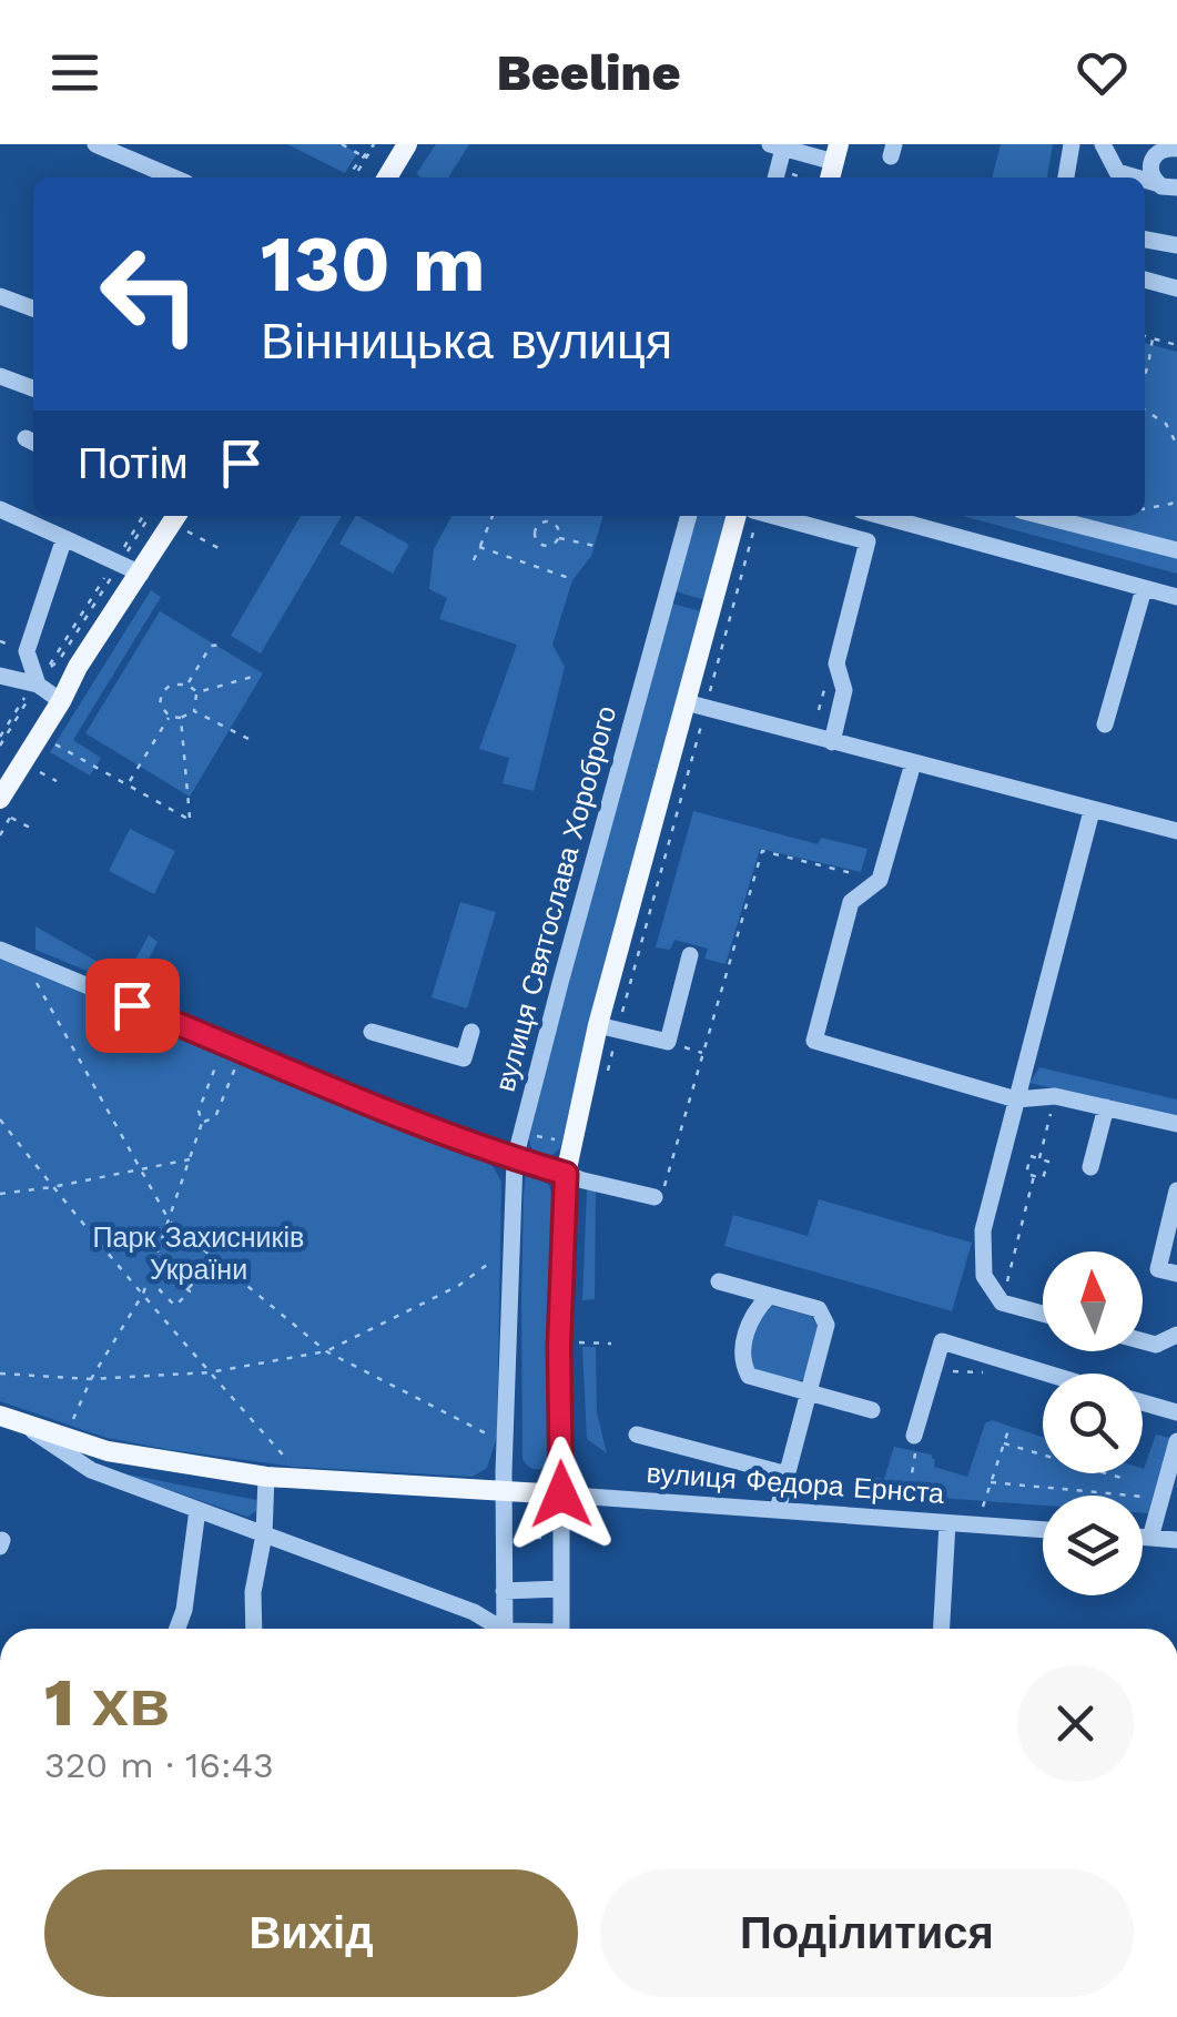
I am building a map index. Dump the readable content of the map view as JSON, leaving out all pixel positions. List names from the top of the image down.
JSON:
{
  "streets": {
    "main road": ["вулиця Федора Ернста"],
    "street": ["вулиця Святослава Хороброго"]
  },
  "crossings": [
    ["вулиця Святослава Хороброго", "вулиця Федора Ернста"]
  ],
  "parks": ["Парк Захисників України"],
  "north": "top",
  "page": {
    "header": "Beeline",
    "turn": ["130 m", "Вінницька вулиця"],
    "then": "Потім",
    "heading": ["1 хв", "320 m · 16:43"],
    "buttons": ["Вихід", "Поділитися"]
  }
}
